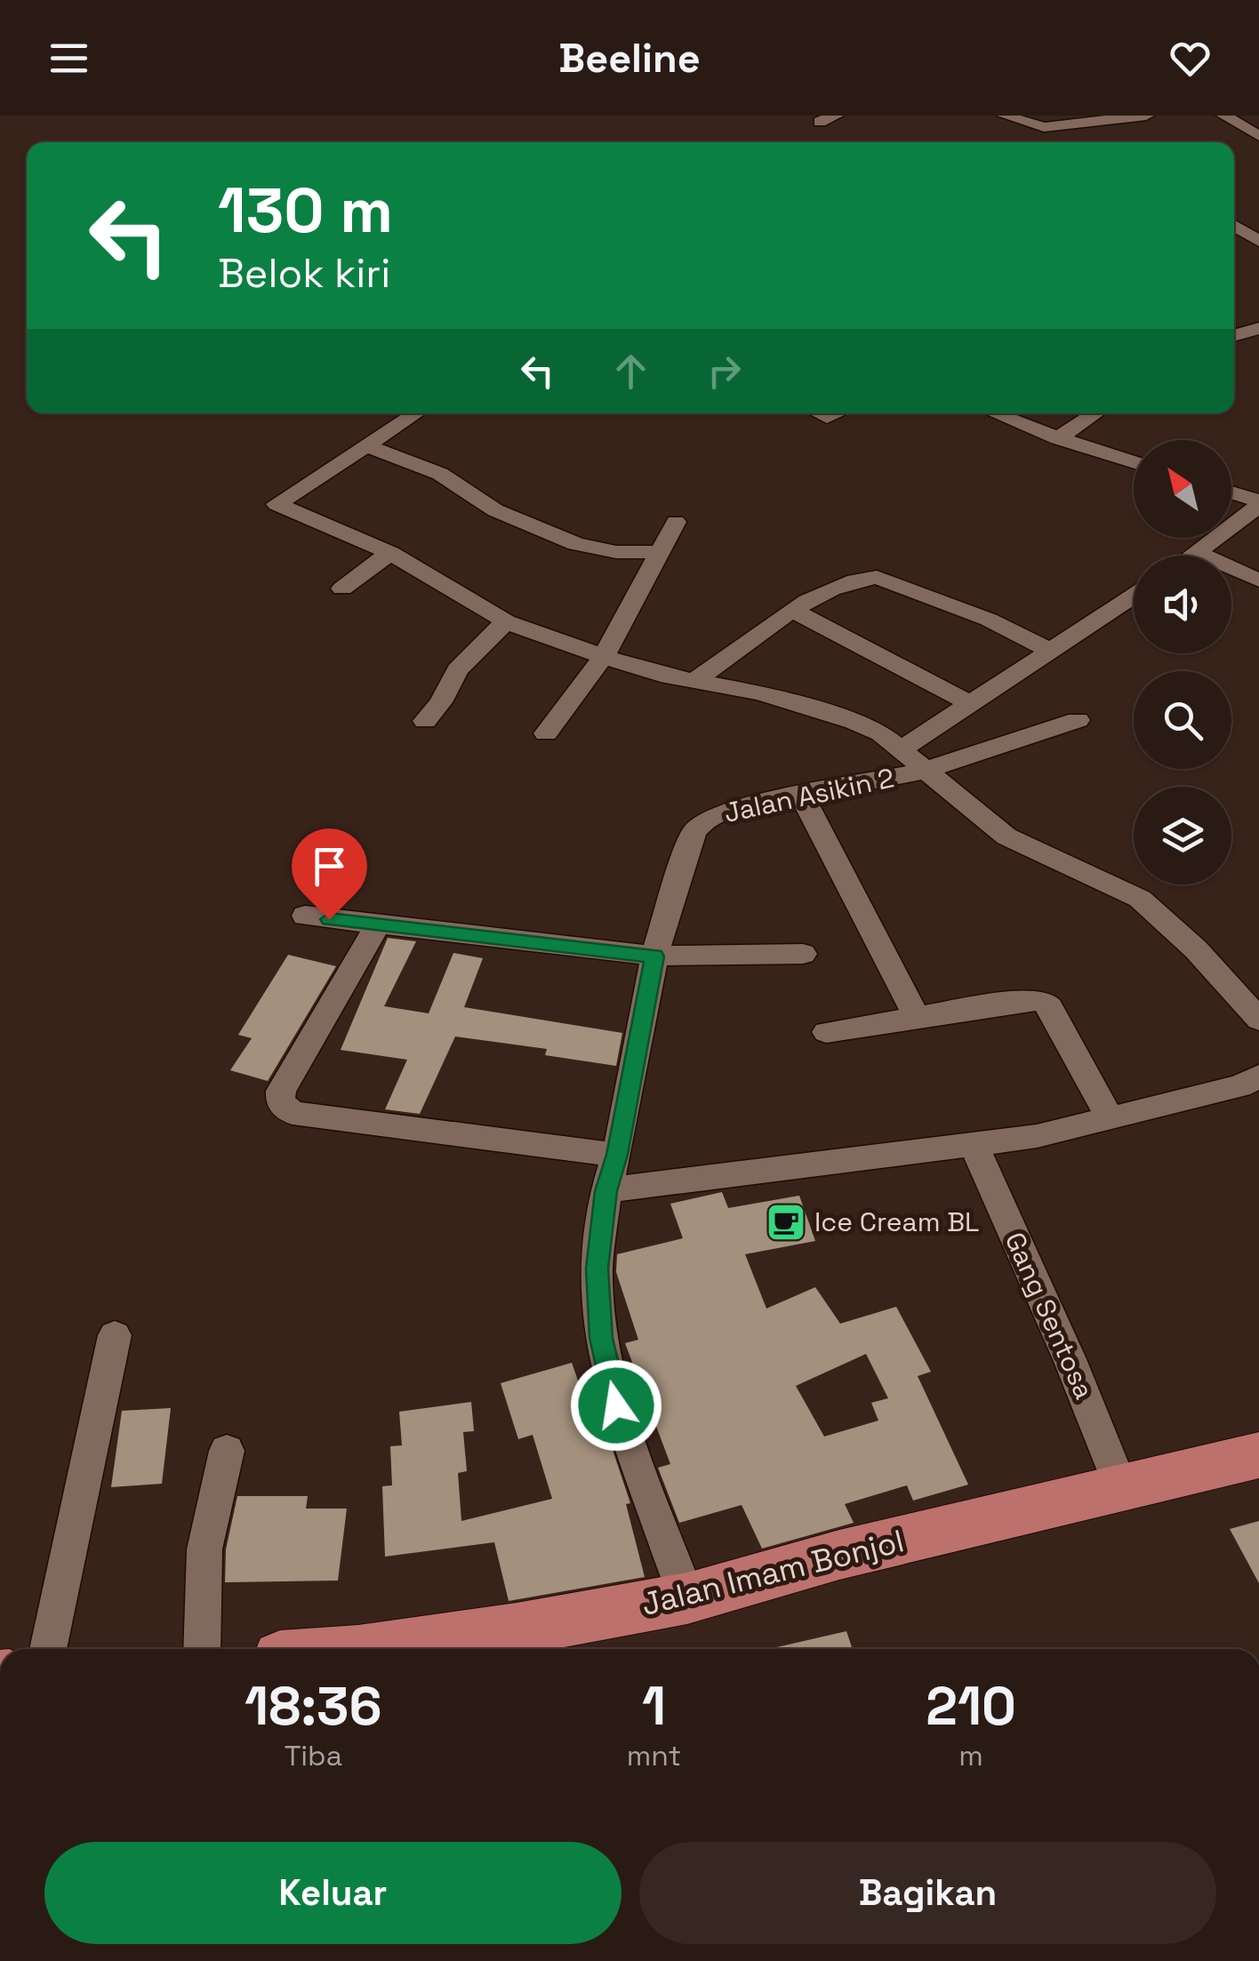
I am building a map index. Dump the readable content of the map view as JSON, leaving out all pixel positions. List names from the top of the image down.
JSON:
{
  "streets": {
    "highway": ["Jalan Imam Bonjol"],
    "street": ["Jalan Asikin 2", "Gang Sentosa"]
  },
  "crossings": [
    ["Jalan Asikin 2", "Jalan Imam Bonjol"],
    ["Gang Sentosa", "Jalan Imam Bonjol"]
  ],
  "places": {
    "cafe": ["Ice Cream BL"]
  },
  "north": "top left",
  "page": {
    "header": "Beeline",
    "turn": ["130 m", "Belok kiri"],
    "eta": [
      "18:36",
      "Tiba",
      "1",
      "mnt",
      "210",
      "m"
    ],
    "buttons": ["Keluar", "Bagikan"]
  }
}
